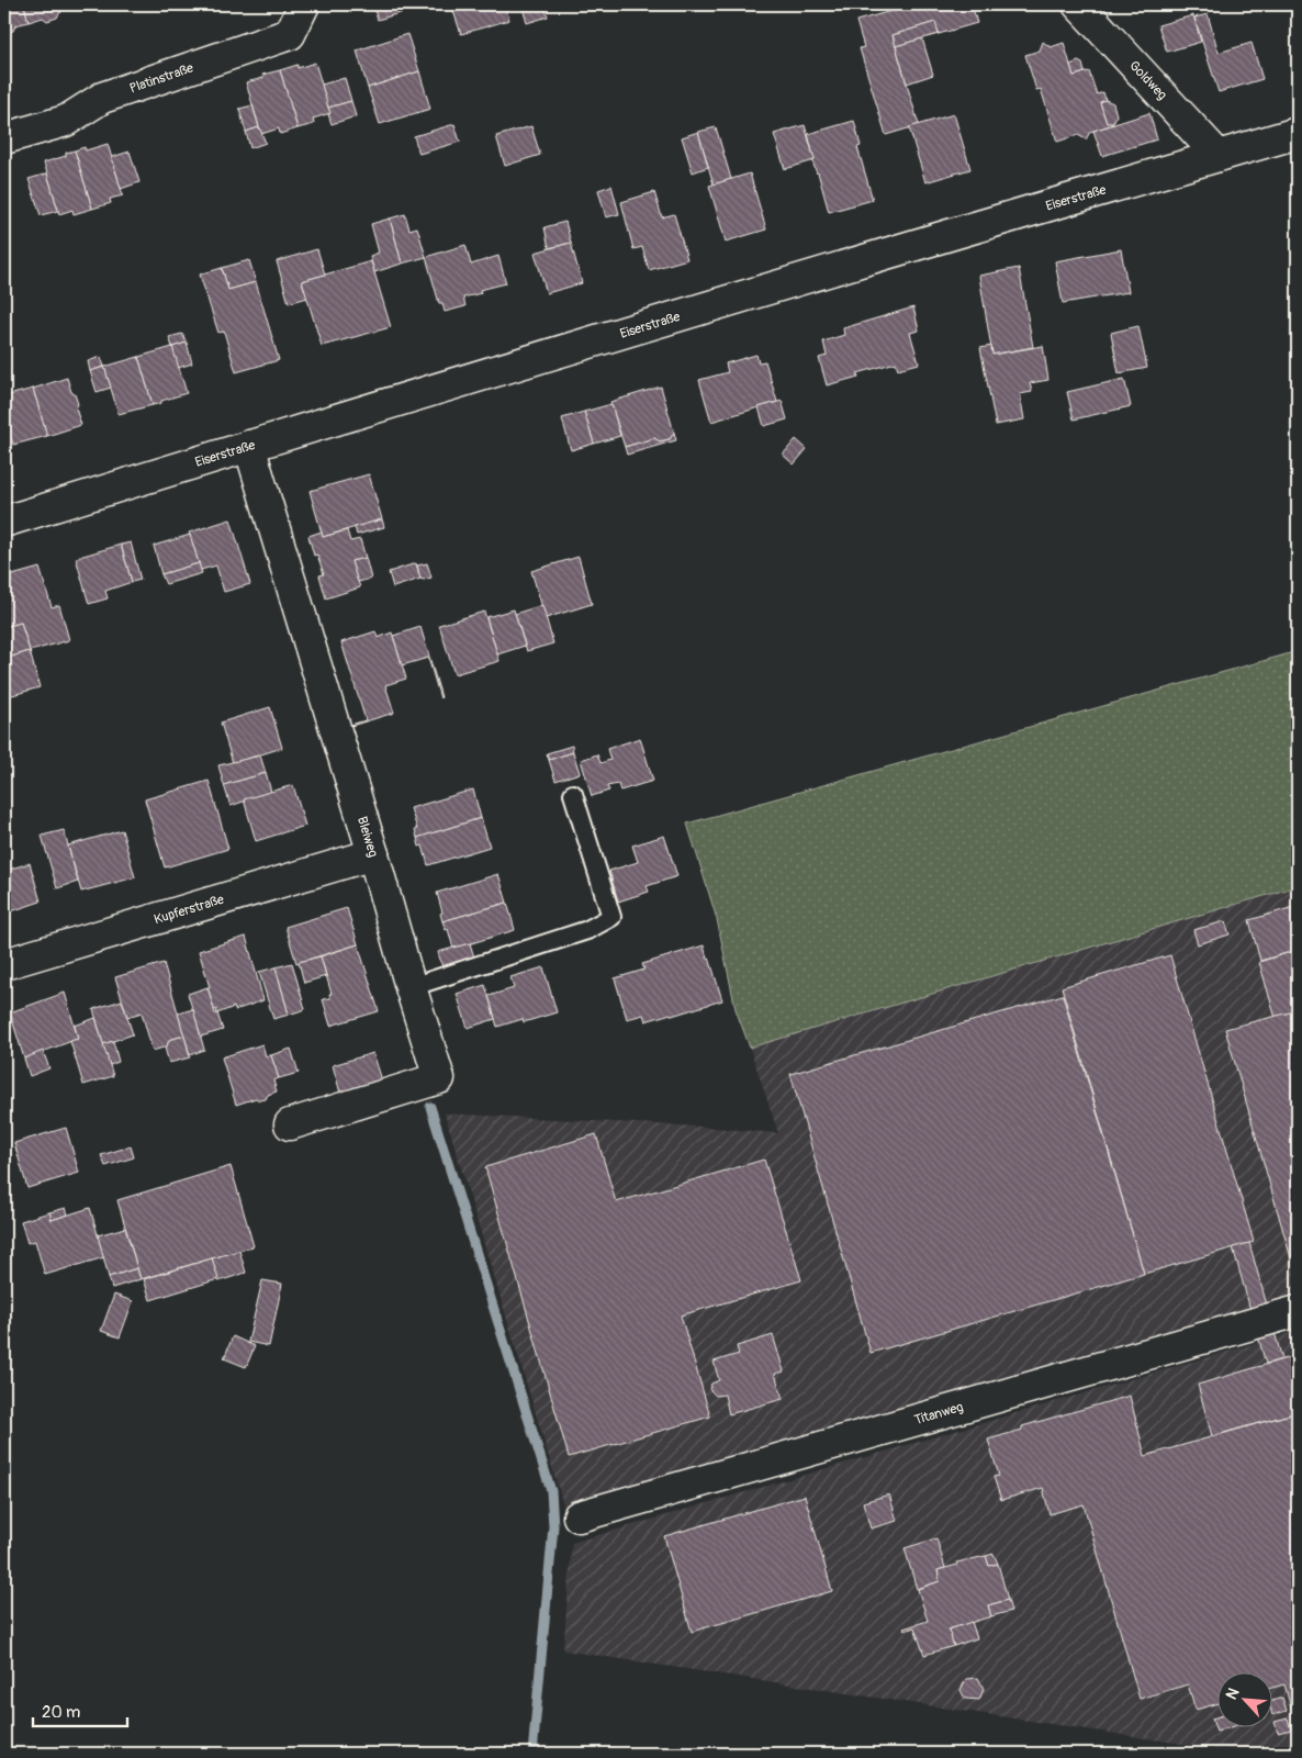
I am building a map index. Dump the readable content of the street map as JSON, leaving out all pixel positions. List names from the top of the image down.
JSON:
{
  "streets": {
    "street": [
      "Platinstraße",
      "Goldweg",
      "Eiserstraße",
      "Bleiweg",
      "Kupferstraße",
      "Titanweg"
    ]
  },
  "crossings": [
    ["Goldweg", "Eiserstraße"],
    ["Eiserstraße", "Bleiweg"],
    ["Bleiweg", "Kupferstraße"]
  ],
  "scale_bar": "20 m",
  "north": "top left"
}
